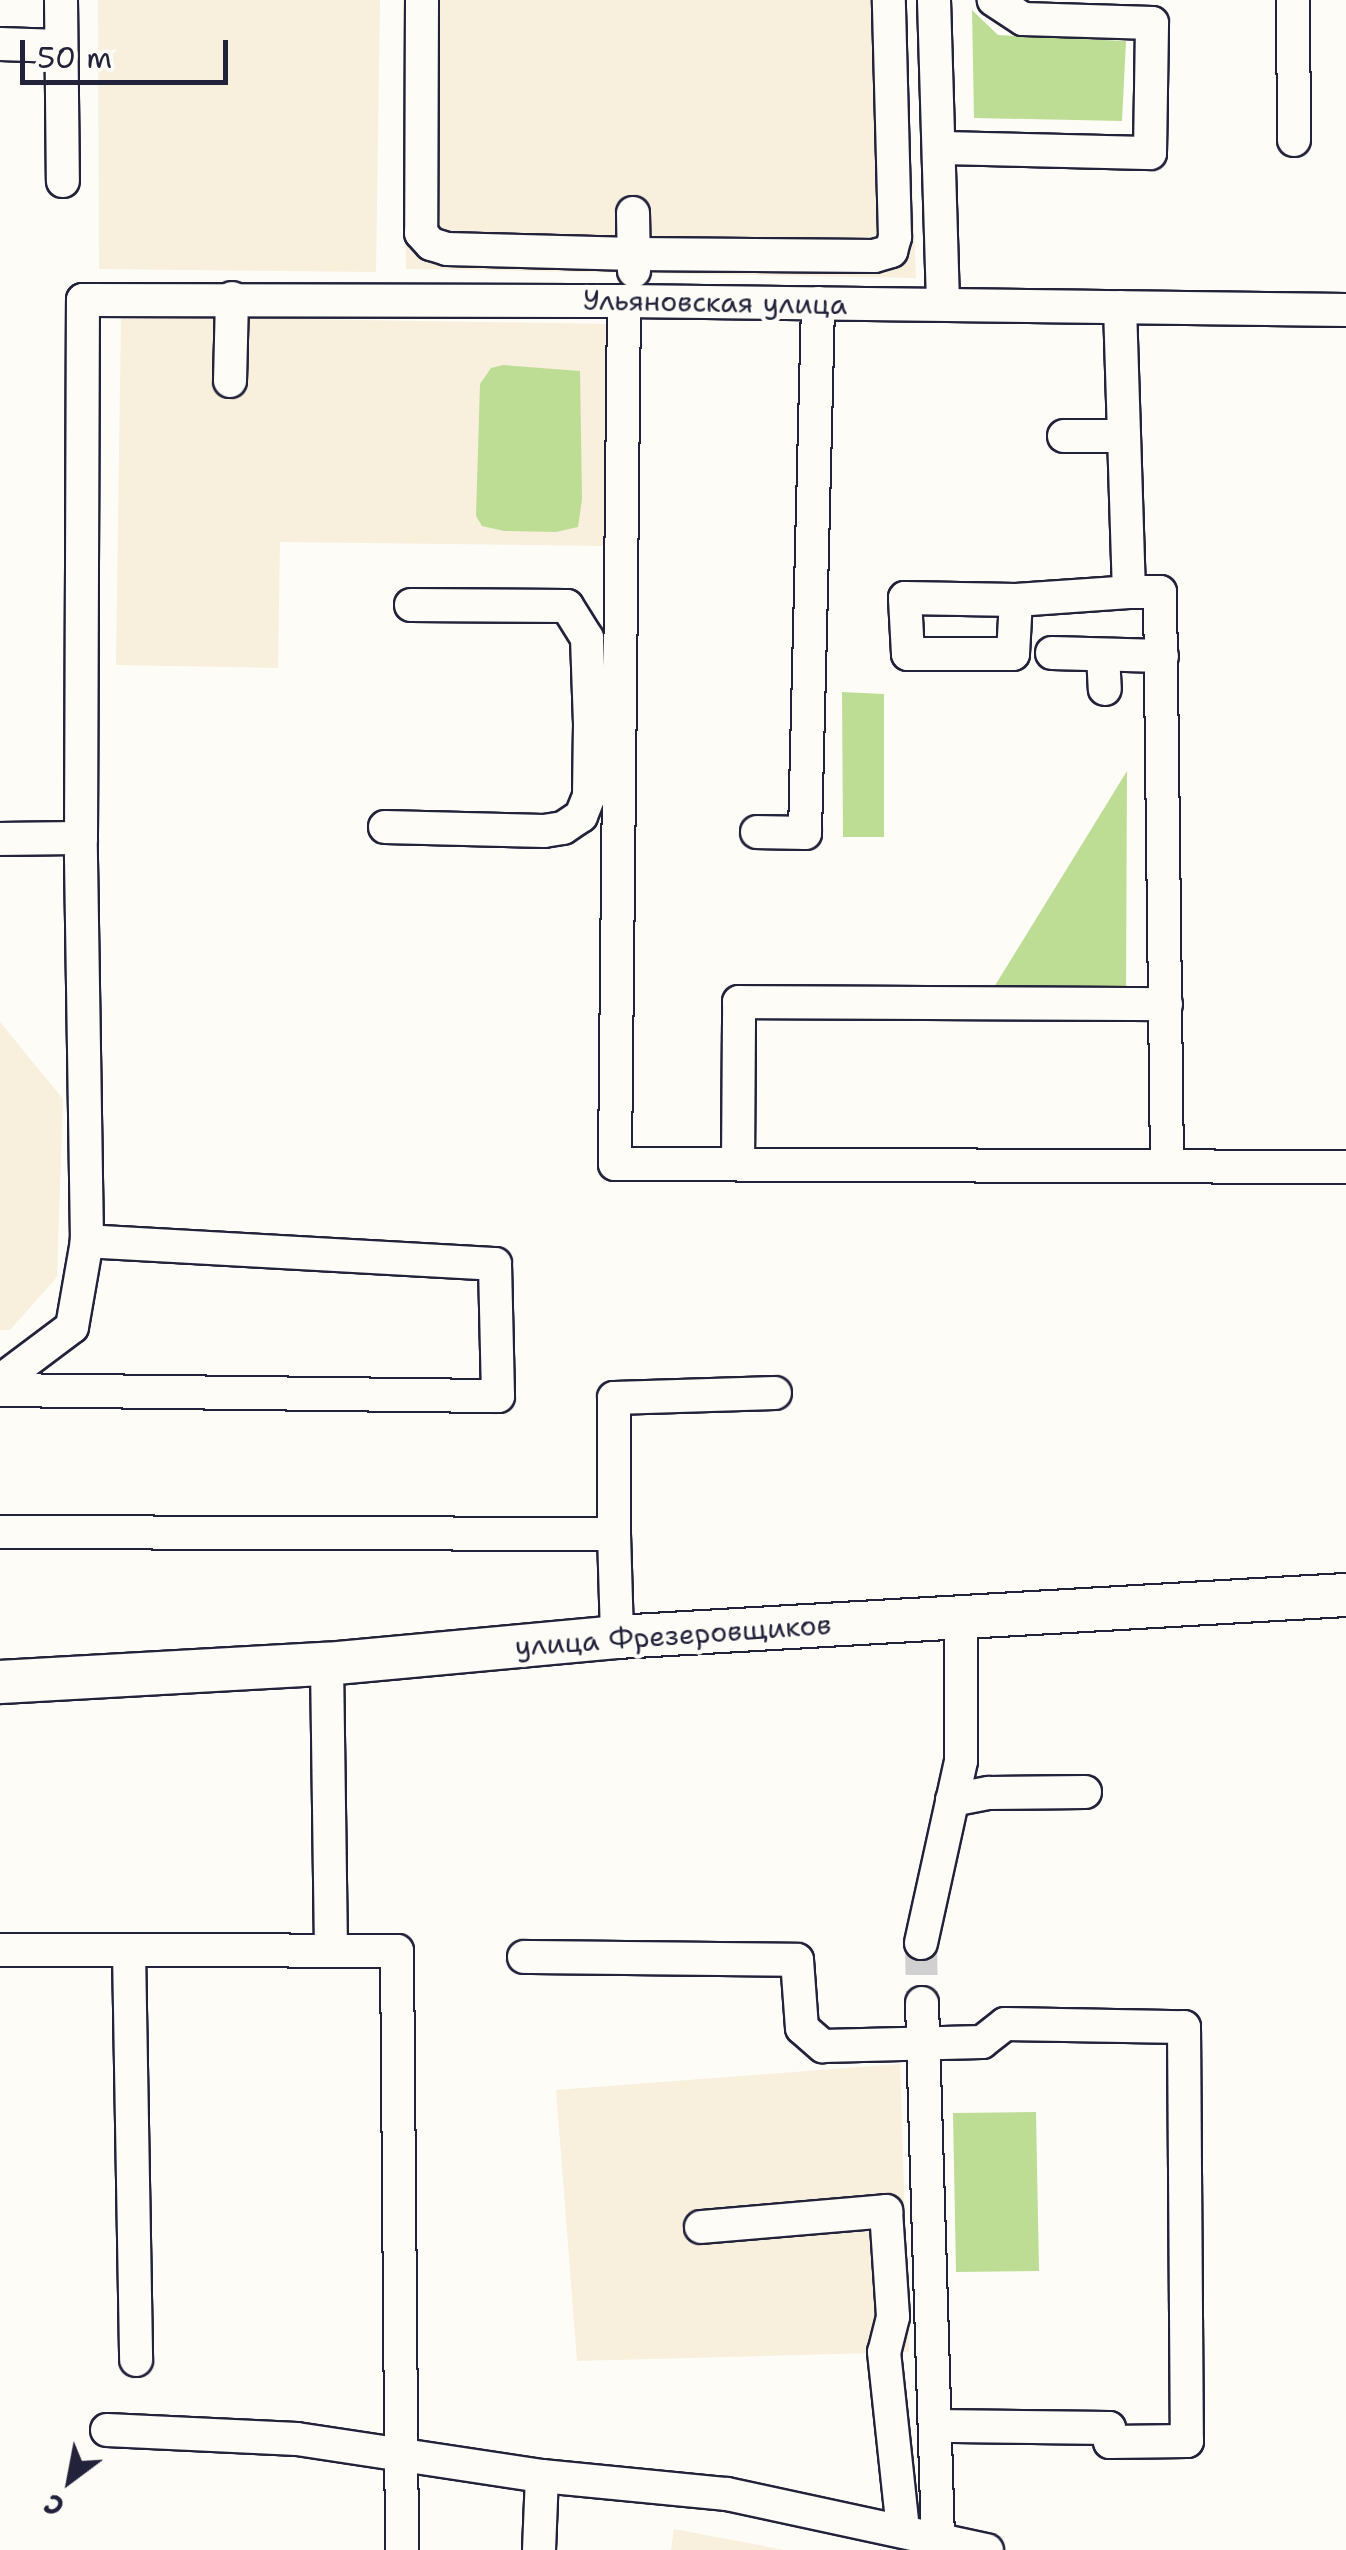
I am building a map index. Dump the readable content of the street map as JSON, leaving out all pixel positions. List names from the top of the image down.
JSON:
{
  "streets": {
    "main road": ["улица Фрезеровщиков"],
    "street": ["Ульяновская улица"]
  },
  "scale_bar": "50 m",
  "north": "bottom left"
}
